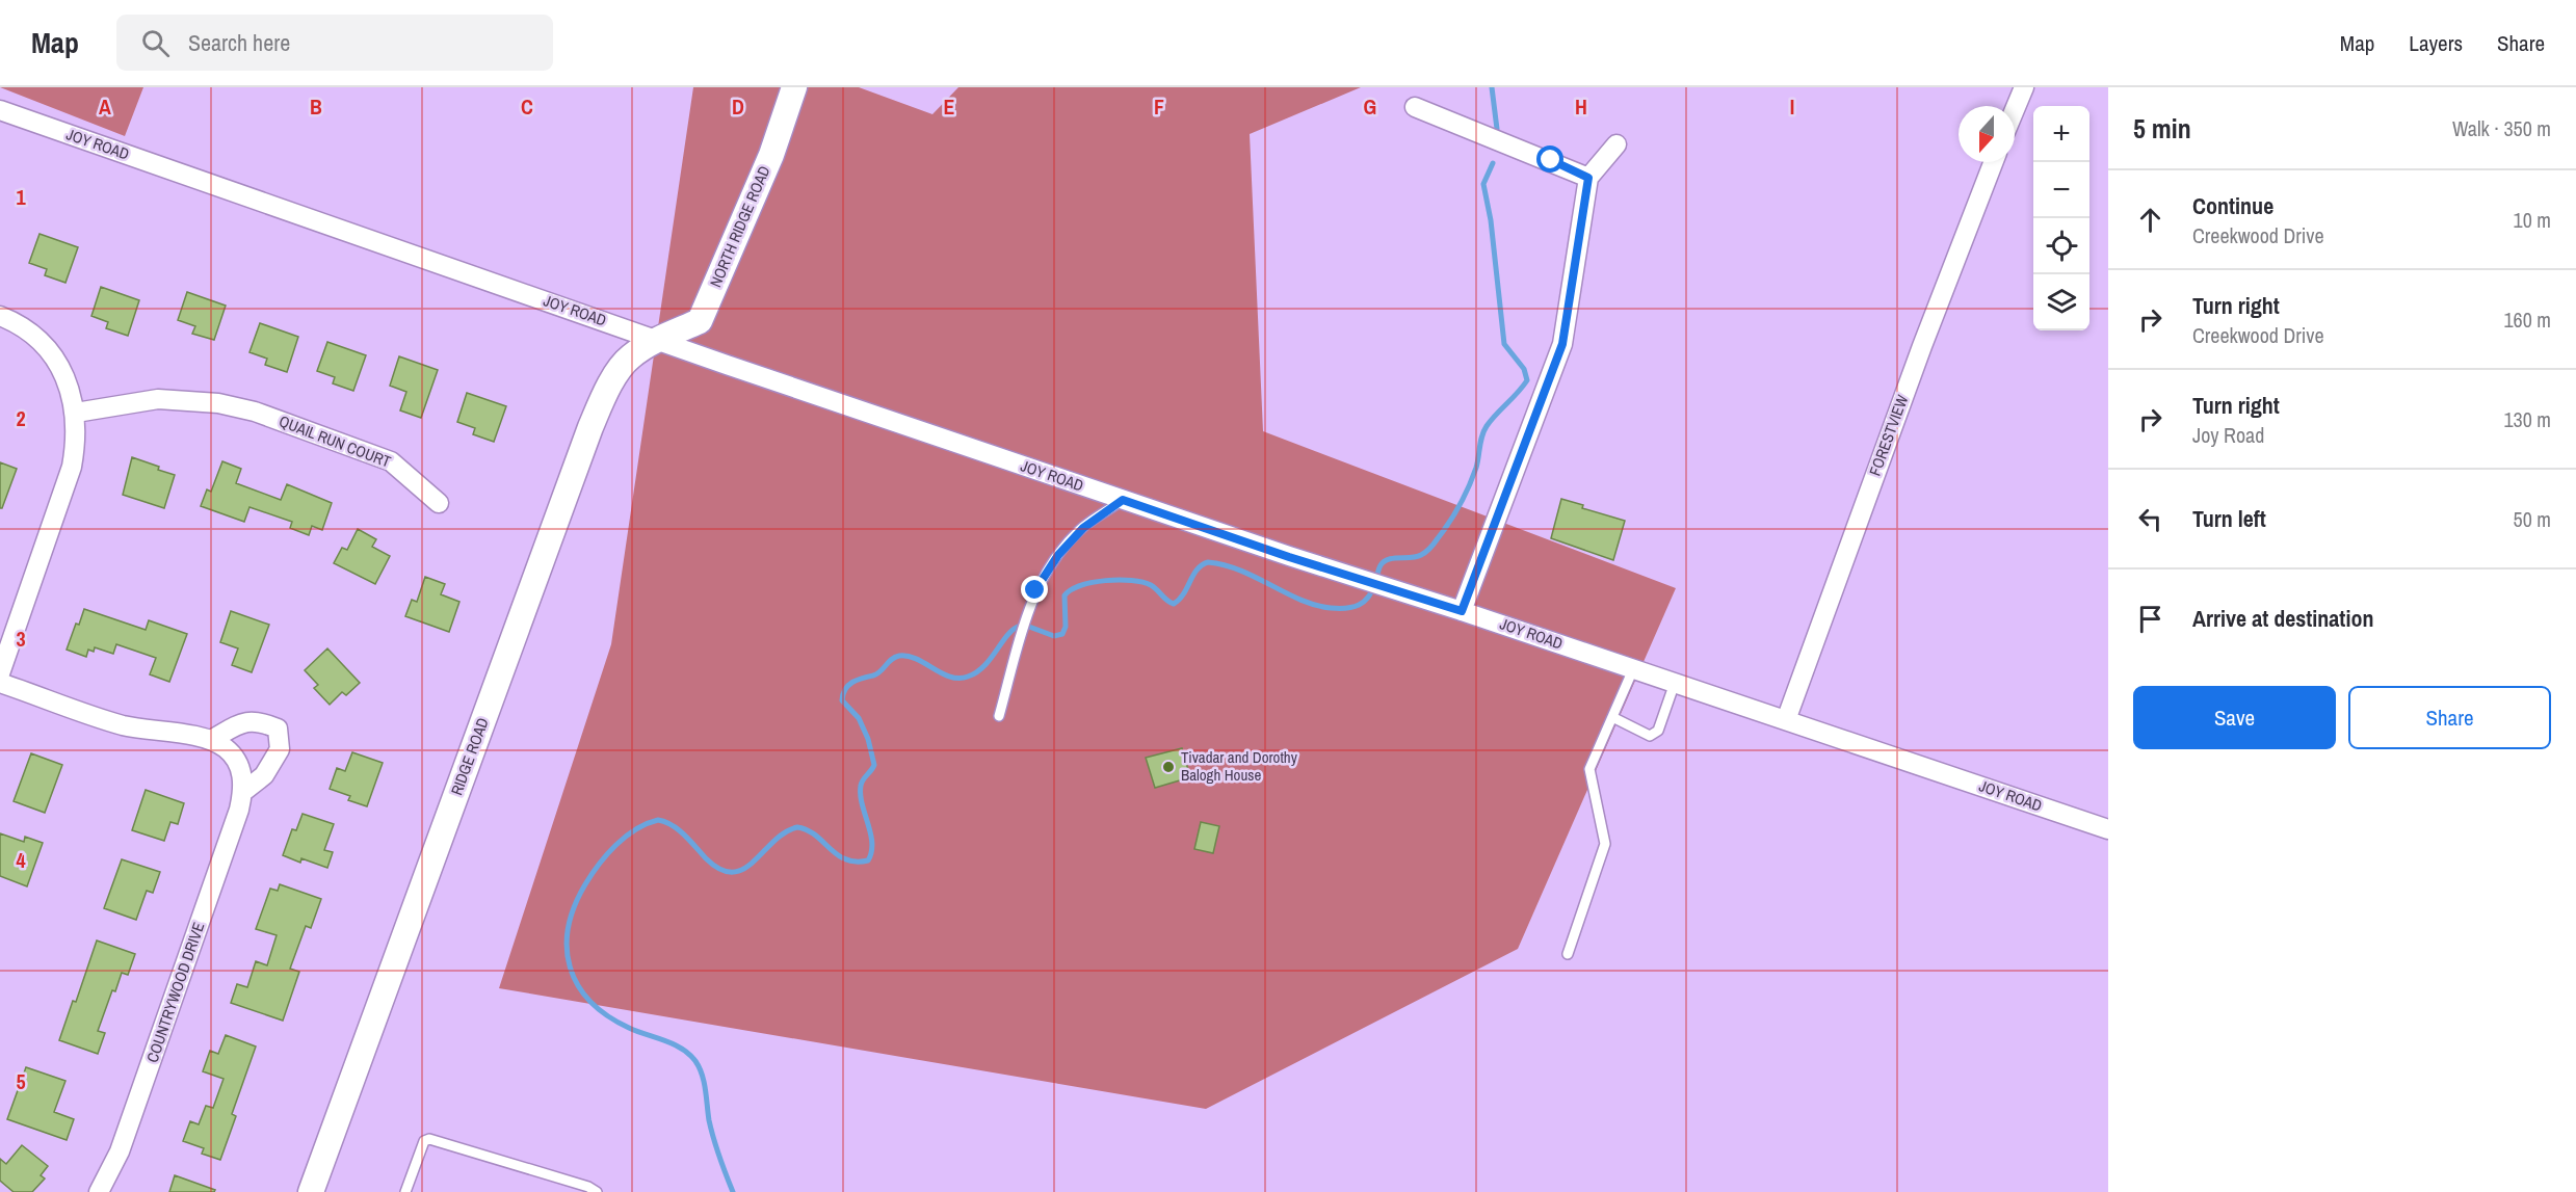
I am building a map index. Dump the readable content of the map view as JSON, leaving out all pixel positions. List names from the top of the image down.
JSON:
{
  "streets": {
    "street": [
      "JOY ROAD",
      "NORTH RIDGE ROAD",
      "FORESTVIEW",
      "QUAIL RUN COURT",
      "RIDGE ROAD",
      "COUNTRYWOOD DRIVE"
    ]
  },
  "crossings": [
    ["JOY ROAD", "NORTH RIDGE ROAD"],
    ["JOY ROAD", "FORESTVIEW"],
    ["JOY ROAD", "RIDGE ROAD"],
    ["NORTH RIDGE ROAD", "RIDGE ROAD"]
  ],
  "places": ["Tivadar and Dorothy Balogh House"],
  "north": "bottom",
  "page": {
    "header": "Map",
    "search": "Search here",
    "nav": ["Map", "Layers", "Share"],
    "heading": ["5 min", "Walk · 350 m"],
    "map_buttons": ["+", "−"],
    "list": [
      ["Continue", "Creekwood Drive", "10 m"],
      ["Turn right", "Creekwood Drive", "160 m"],
      ["Turn right", "Joy Road", "130 m"],
      ["Turn left", "50 m"],
      "Arrive at destination"
    ],
    "buttons": ["Save", "Share"]
  },
  "grid": {
    "columns": [
      "A",
      "B",
      "C",
      "D",
      "E",
      "F",
      "G",
      "H",
      "I"
    ],
    "rows": [
      "1",
      "2",
      "3",
      "4",
      "5"
    ]
  }
}
